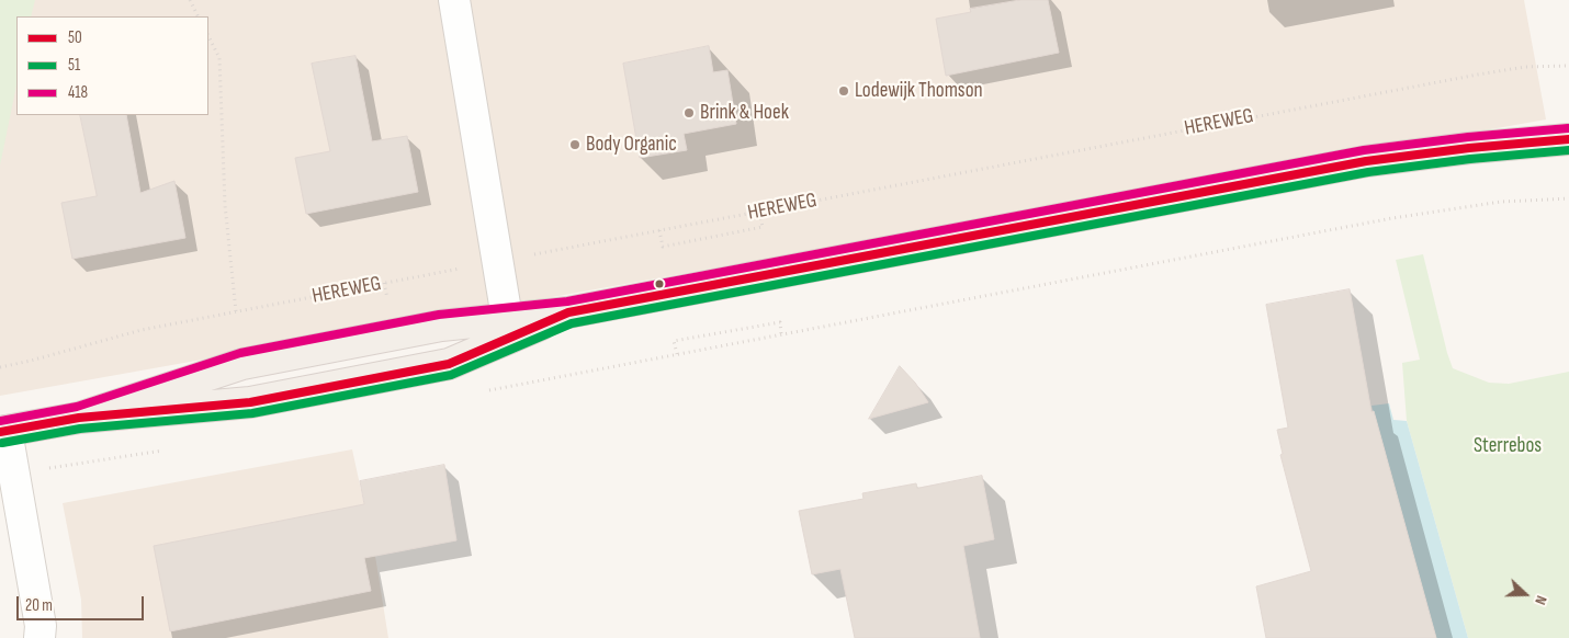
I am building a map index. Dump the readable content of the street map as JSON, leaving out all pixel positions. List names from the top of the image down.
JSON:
{
  "streets": {
    "path": ["HEREWEG"]
  },
  "parks": ["Sterrebos"],
  "places": ["Lodewijk Thomson", "Brink & Hoek", "Body Organic"],
  "lines": ["transit line 418", "transit line 50", "transit line 51"],
  "legend": ["50", "51", "418"],
  "scale_bar": "20 m",
  "north": "right"
}
